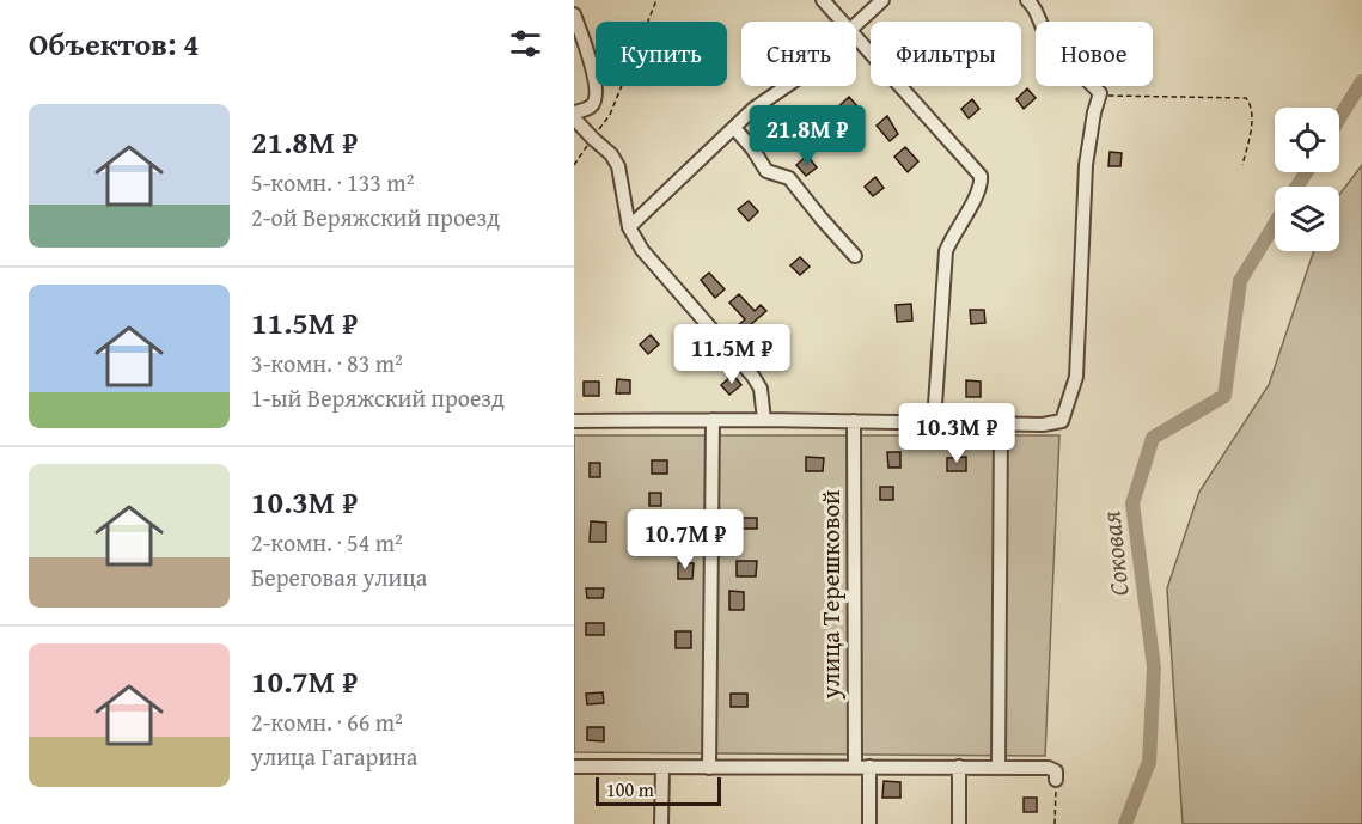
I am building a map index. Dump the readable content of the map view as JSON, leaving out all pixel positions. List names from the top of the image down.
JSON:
{
  "streets": {
    "street": ["улица Терешковой"]
  },
  "water": ["Соковая"],
  "scale_bar": "100 m",
  "page": {
    "heading": "Объектов: 4",
    "chip": [
      "Купить",
      "Снять",
      "Фильтры",
      "Новое"
    ],
    "list": [
      {
        "name": "21.8M ₽",
        "note": "5-комн. · 133 m² · 2-ой Веряжский проезд"
      },
      {
        "name": "11.5M ₽",
        "note": "3-комн. · 83 m² · 1-ый Веряжский проезд"
      },
      {
        "name": "10.3M ₽",
        "note": "2-комн. · 54 m² · Береговая улица"
      },
      {
        "name": "10.7M ₽",
        "note": "2-комн. · 66 m² · улица Гагарина"
      }
    ],
    "price": [
      "21.8M ₽",
      "11.5M ₽",
      "10.3M ₽",
      "10.7M ₽"
    ],
    "scale": "100 m"
  }
}
